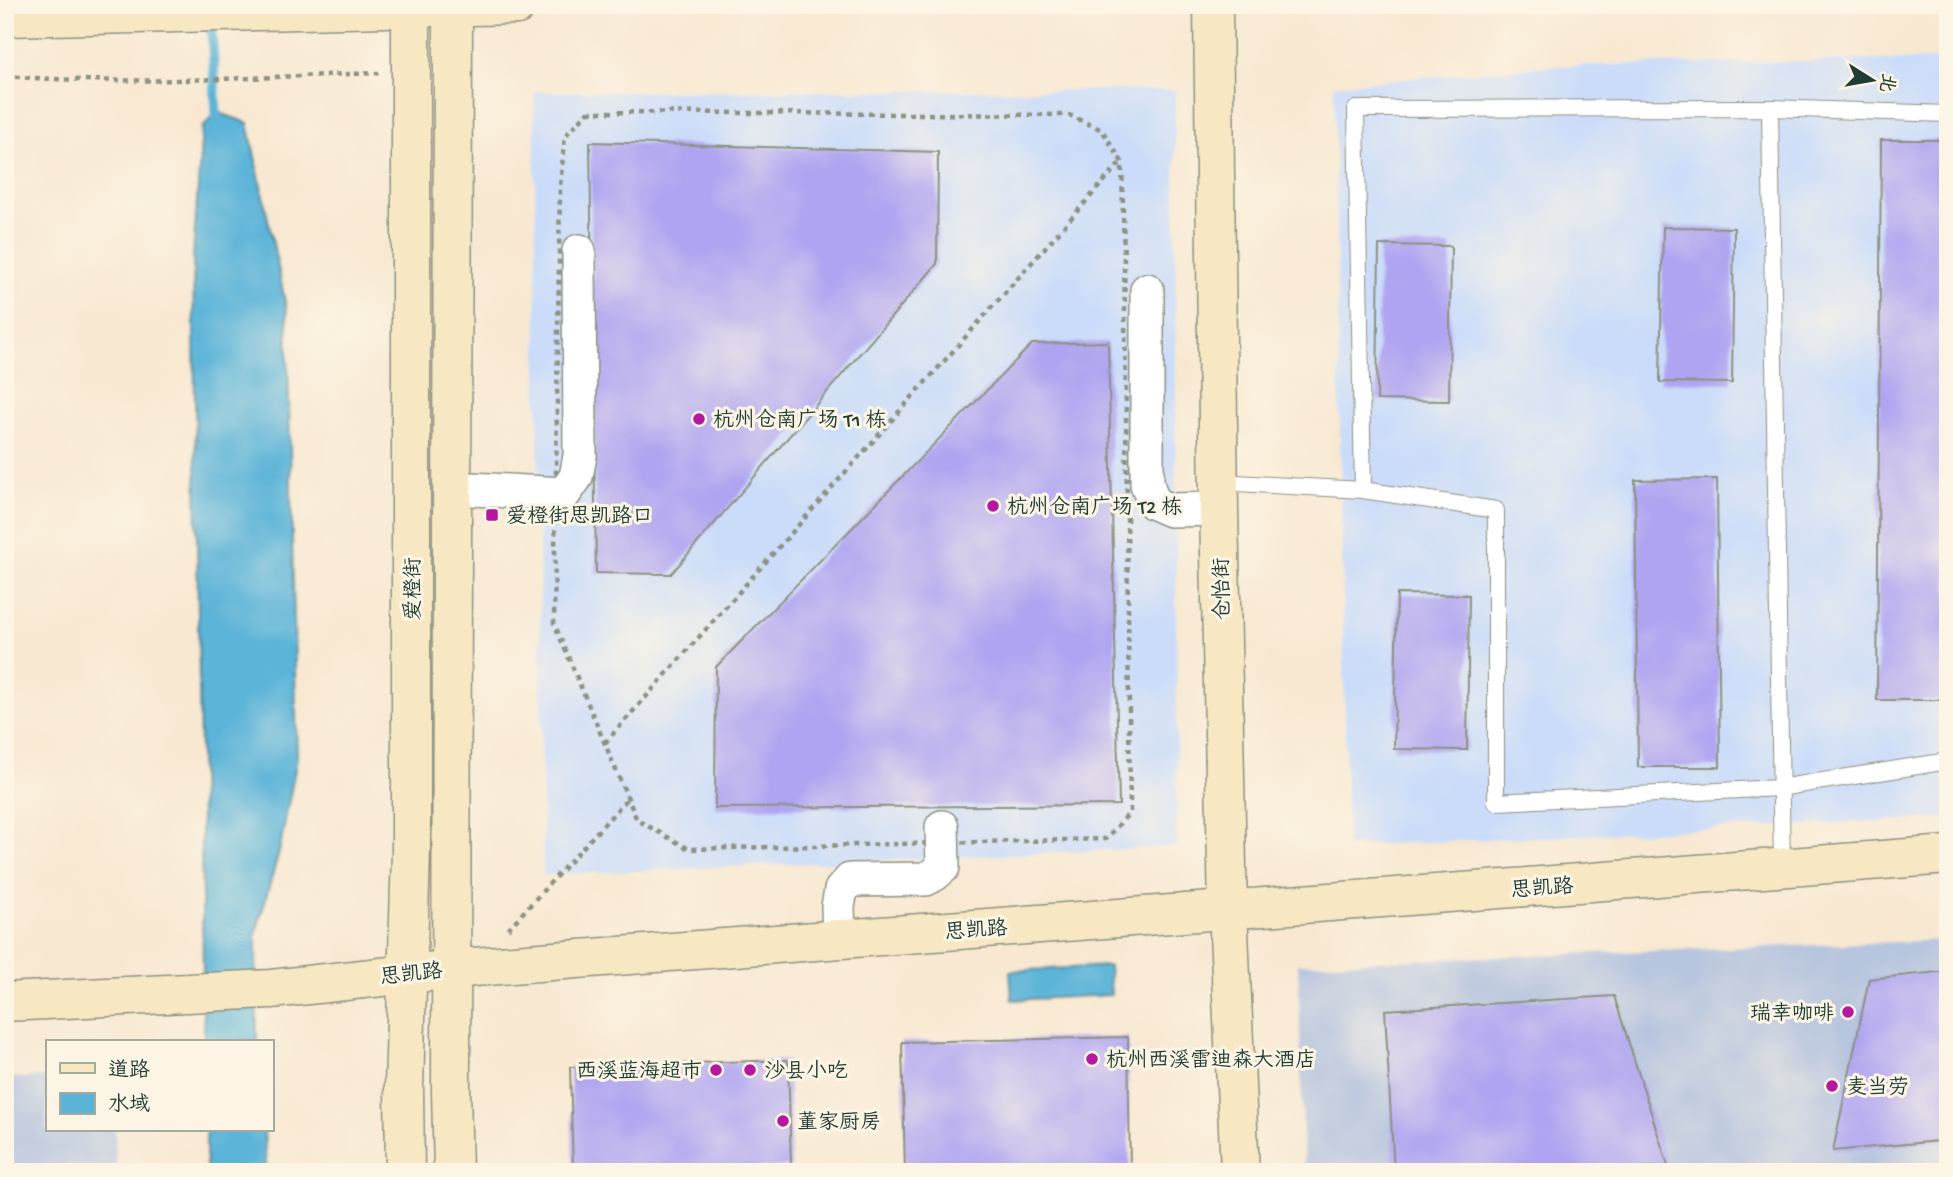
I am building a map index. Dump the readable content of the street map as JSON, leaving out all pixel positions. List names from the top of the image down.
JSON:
{
  "streets": {
    "street": ["爱橙街", "仓怡街", "思凯路"]
  },
  "crossings": [
    ["爱橙街", "思凯路"],
    ["仓怡街", "思凯路"]
  ],
  "places": {
    "other": [
      "杭州仓南广场 T1 栋",
      "杭州仓南广场 T2 栋",
      "瑞幸咖啡",
      "杭州西溪雷迪森大酒店",
      "西溪蓝海超市",
      "沙县小吃",
      "麦当劳",
      "董家厨房"
    ],
    "transit": ["爱橙街思凯路口"]
  },
  "legend": ["道路", "水域"],
  "north": "right"
}
